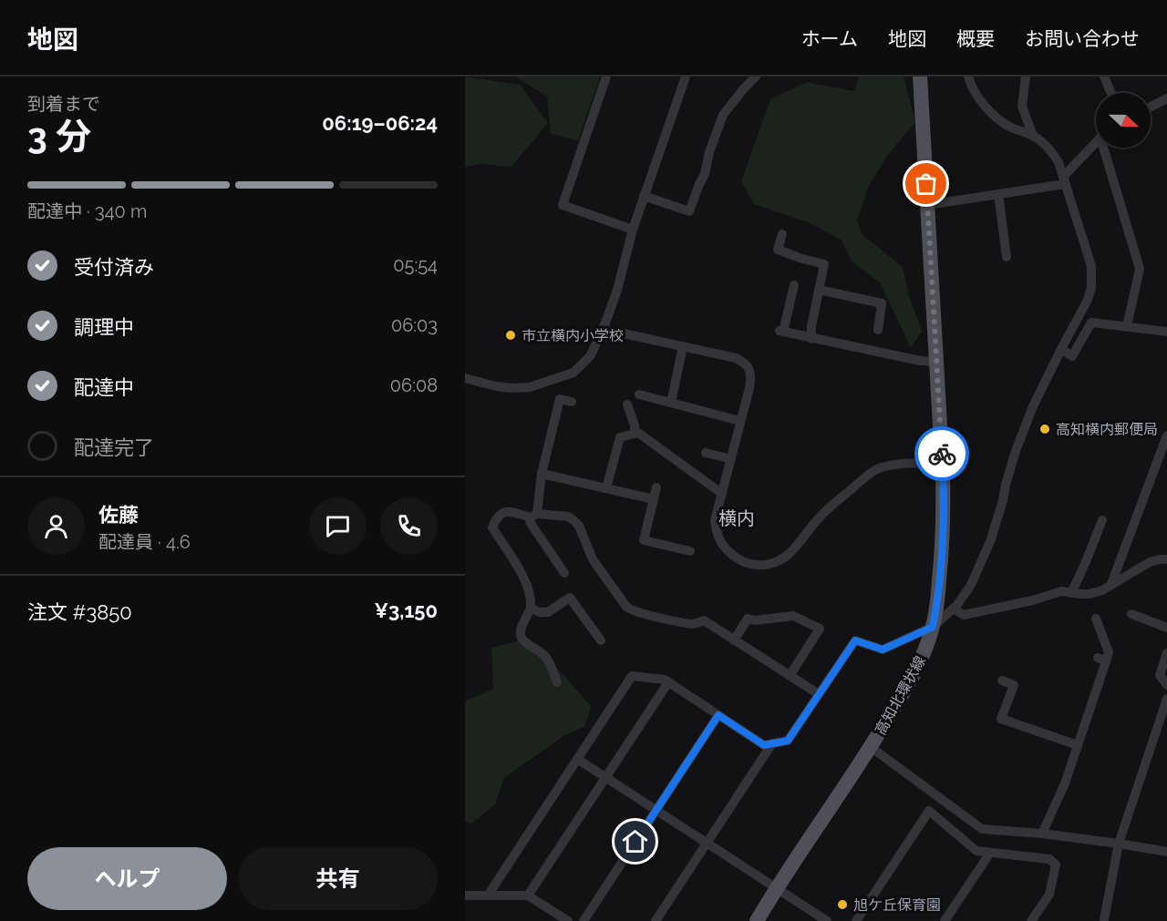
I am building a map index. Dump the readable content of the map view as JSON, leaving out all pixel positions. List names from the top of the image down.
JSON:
{
  "streets": {
    "main road": ["高知北環状線"]
  },
  "districts": ["横内"],
  "places": ["市立横内小学校", "高知横内郵便局", "旭ケ丘保育園"],
  "north": "right",
  "page": {
    "header": "地図",
    "nav": [
      "ホーム",
      "地図",
      "概要",
      "お問い合わせ"
    ],
    "heading": ["3 分", "到着まで", "06:19–06:24"],
    "panel": [
      "佐藤",
      "配達員 · 4.6",
      "注文 #3850",
      "¥3,150"
    ],
    "bar": "配達中 · 340 m",
    "list": [
      ["受付済み", "05:54"],
      ["調理中", "06:03"],
      ["配達中", "06:08"],
      "配達完了"
    ],
    "buttons": ["ヘルプ", "共有"]
  }
}
